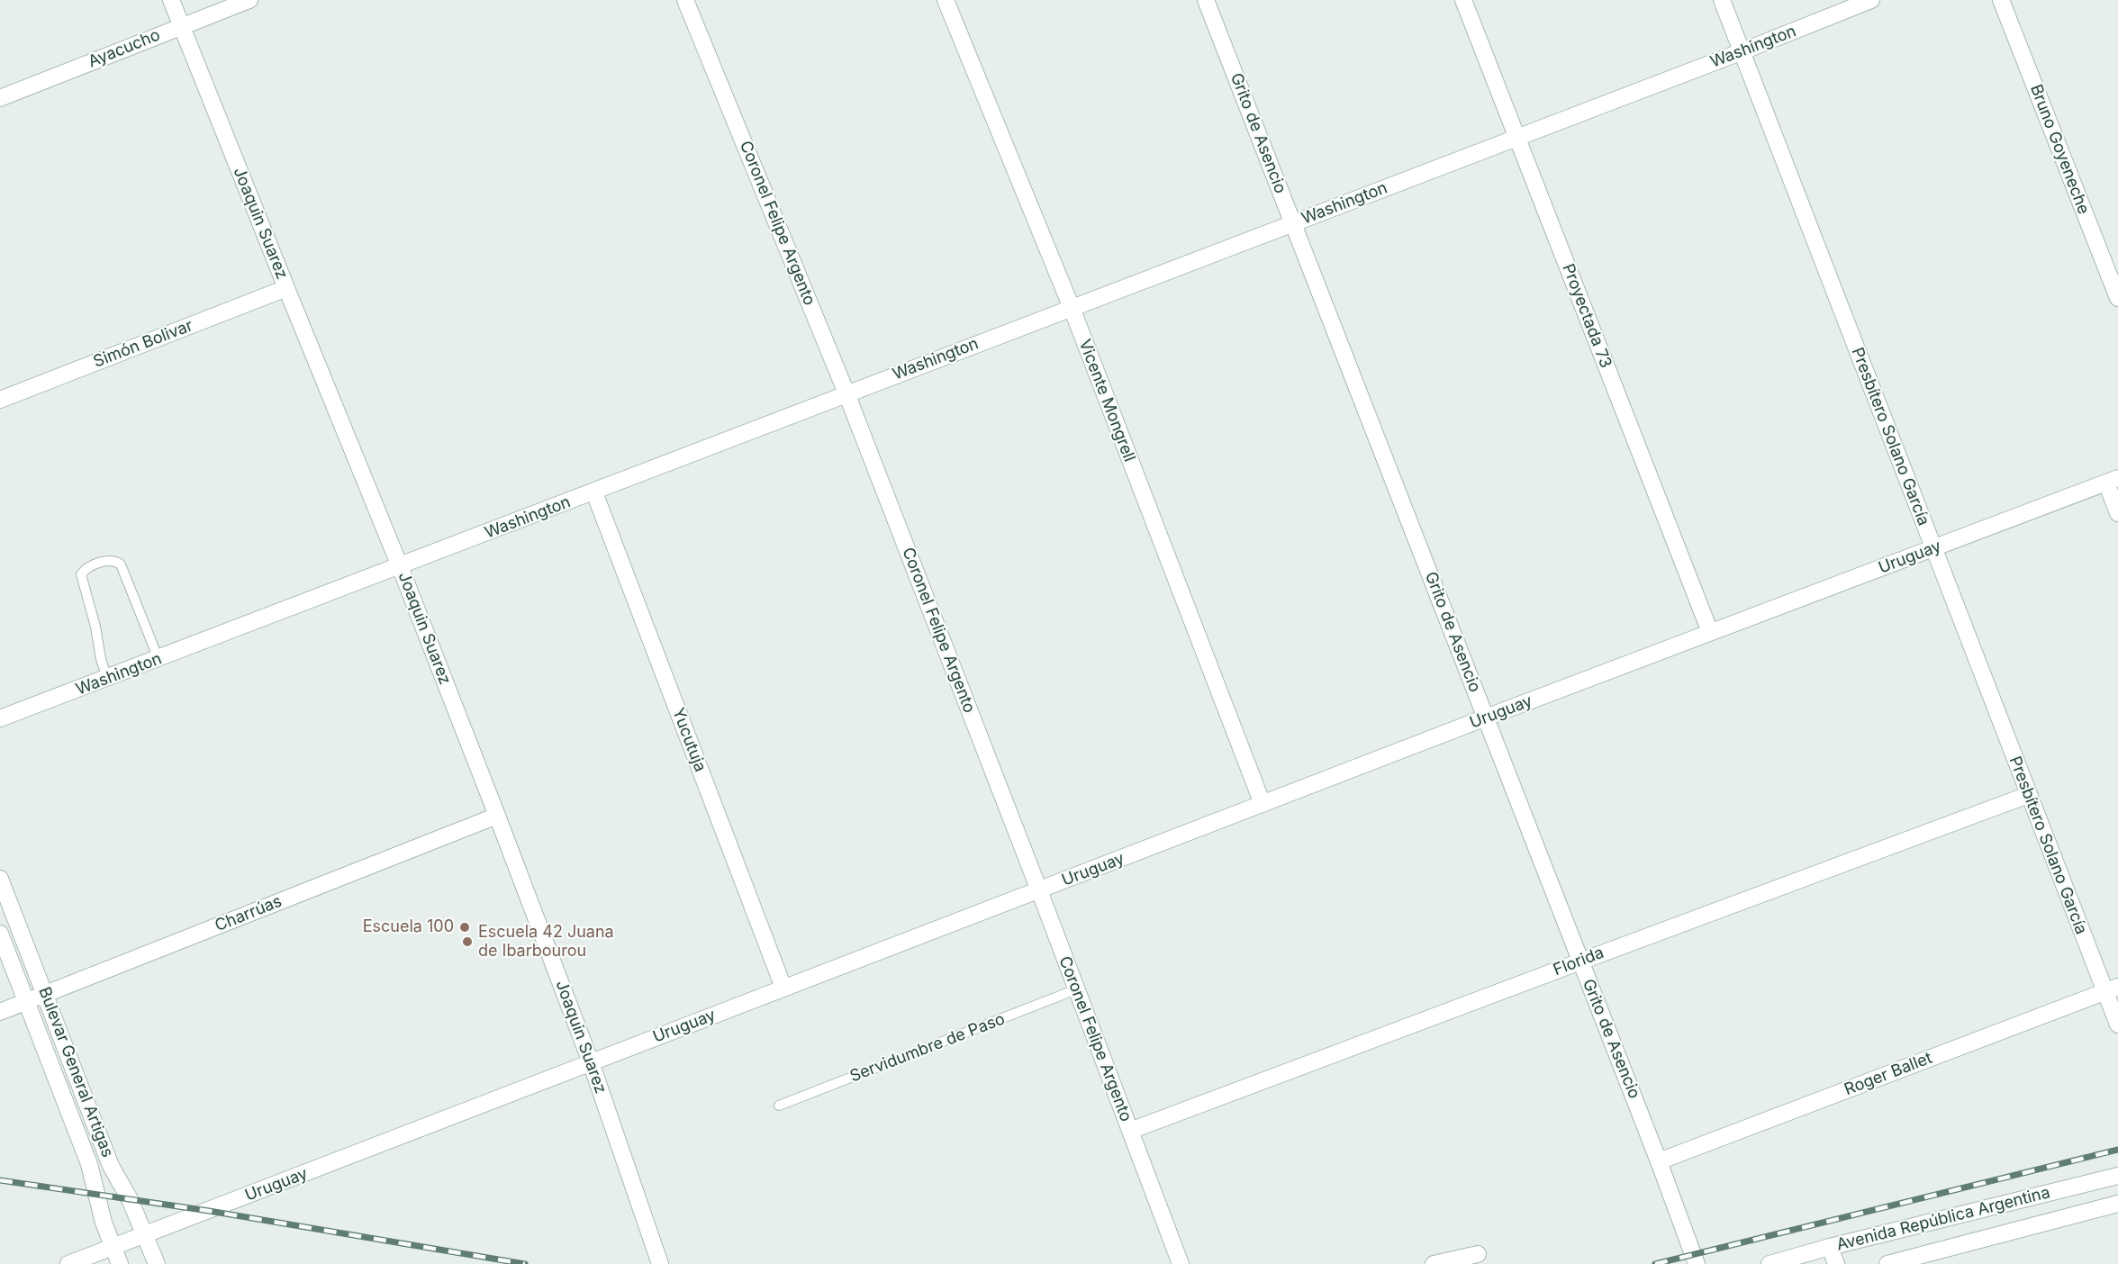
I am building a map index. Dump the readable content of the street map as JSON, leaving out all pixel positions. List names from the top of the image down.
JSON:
{
  "streets": {
    "street": [
      "Washington",
      "Ayacucho",
      "Grito de Asencio",
      "Bruno Goyeneche",
      "Joaquin Suarez",
      "Coronel Felipe Argento",
      "Proyectada 73",
      "Simón Bolivar",
      "Vicente Mongrell",
      "Presbítero Solano García",
      "Uruguay",
      "Yucutuja",
      "Charrúas",
      "Florida",
      "Bulevar General Artigas",
      "Roger Ballet",
      "Avenida República Argentina"
    ],
    "lane": ["Servidumbre de Paso"]
  },
  "crossings": [
    ["Washington", "Grito de Asencio"],
    ["Washington", "Joaquin Suarez"],
    ["Washington", "Coronel Felipe Argento"],
    ["Washington", "Proyectada 73"],
    ["Washington", "Vicente Mongrell"],
    ["Washington", "Presbítero Solano García"],
    ["Washington", "Yucutuja"],
    ["Ayacucho", "Joaquin Suarez"],
    ["Grito de Asencio", "Uruguay"],
    ["Grito de Asencio", "Florida"],
    ["Grito de Asencio", "Roger Ballet"],
    ["Joaquin Suarez", "Simón Bolivar"],
    ["Joaquin Suarez", "Uruguay"],
    ["Joaquin Suarez", "Charrúas"],
    ["Coronel Felipe Argento", "Uruguay"],
    ["Coronel Felipe Argento", "Florida"],
    ["Coronel Felipe Argento", "Servidumbre de Paso"],
    ["Proyectada 73", "Uruguay"],
    ["Vicente Mongrell", "Uruguay"],
    ["Presbítero Solano García", "Uruguay"],
    ["Presbítero Solano García", "Florida"],
    ["Presbítero Solano García", "Roger Ballet"],
    ["Uruguay", "Yucutuja"],
    ["Uruguay", "Bulevar General Artigas"],
    ["Charrúas", "Bulevar General Artigas"]
  ],
  "places": ["Escuela 100", "Escuela 42 Juana de Ibarbourou"]
}
